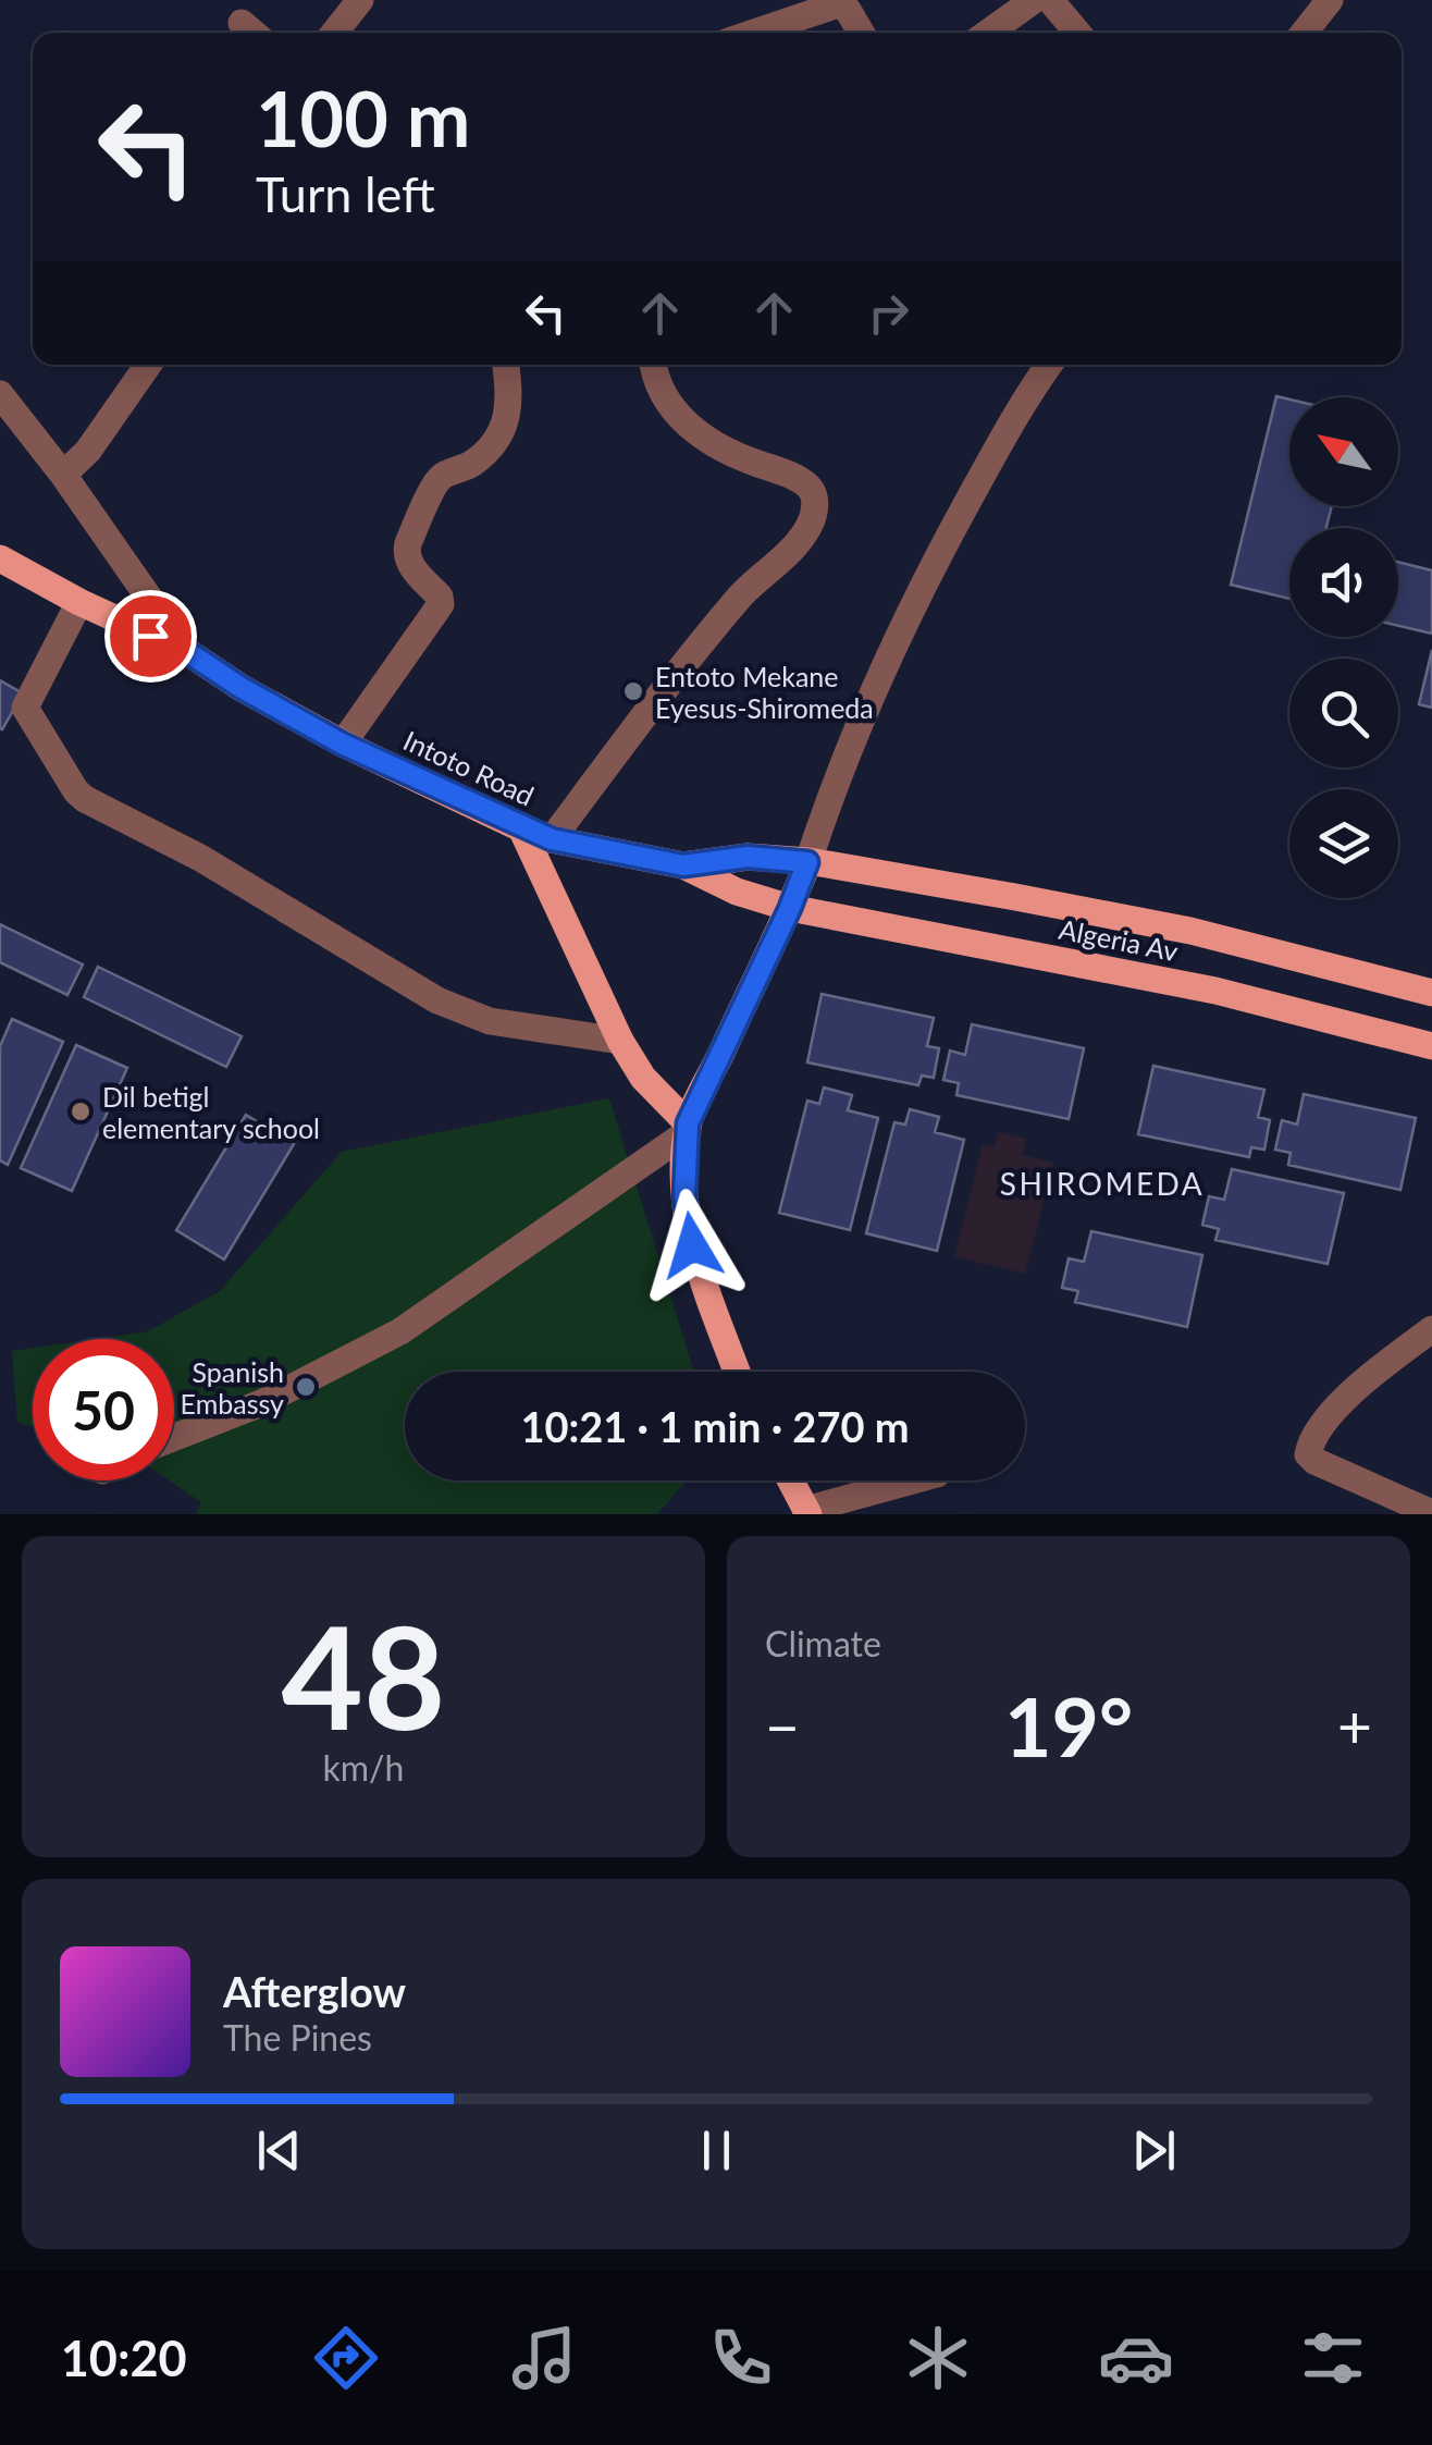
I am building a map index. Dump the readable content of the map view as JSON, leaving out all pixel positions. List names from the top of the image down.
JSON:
{
  "streets": {
    "main road": ["Intoto Road", "Algeria Av"]
  },
  "crossings": [
    ["Intoto Road", "Algeria Av"]
  ],
  "districts": ["SHIROMEDA"],
  "places": ["Entoto Mekane Eyesus-Shiromeda", "Dil betigl elementary school", "Spanish Embassy"],
  "north": "top left",
  "page": {
    "turn": ["100 m", "Turn left"],
    "limit": "50",
    "trip": "10:21 · 1 min · 270 m",
    "tile": [
      ["48", "km/h"],
      "Climate"
    ],
    "heat": ["−", "19°", "+"],
    "song": ["Afterglow", "The Pines"],
    "tabs": "10:20"
  }
}
